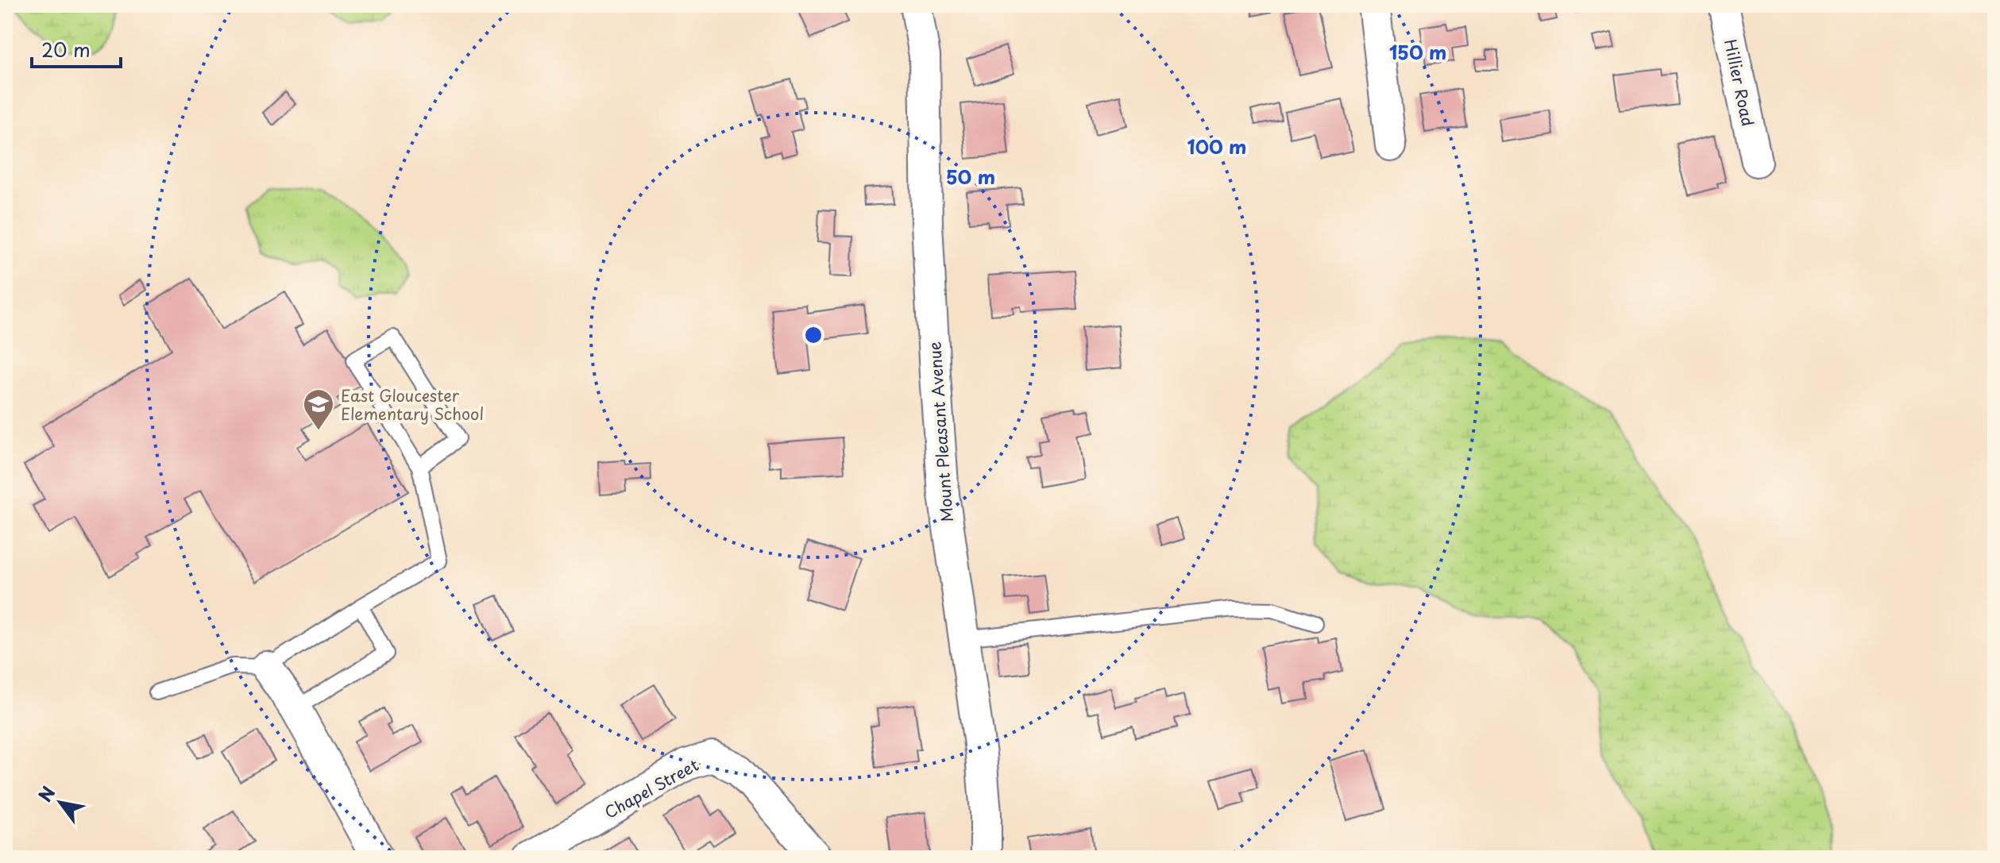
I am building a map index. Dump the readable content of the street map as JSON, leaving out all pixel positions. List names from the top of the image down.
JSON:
{
  "streets": {
    "street": ["Hillier Road", "Mount Pleasant Avenue", "Chapel Street"]
  },
  "places": {
    "school or university": ["East Gloucester Elementary School"]
  },
  "scale_bar": "20 m",
  "north": "top left",
  "rings": ["150 m", "100 m", "50 m"]
}
